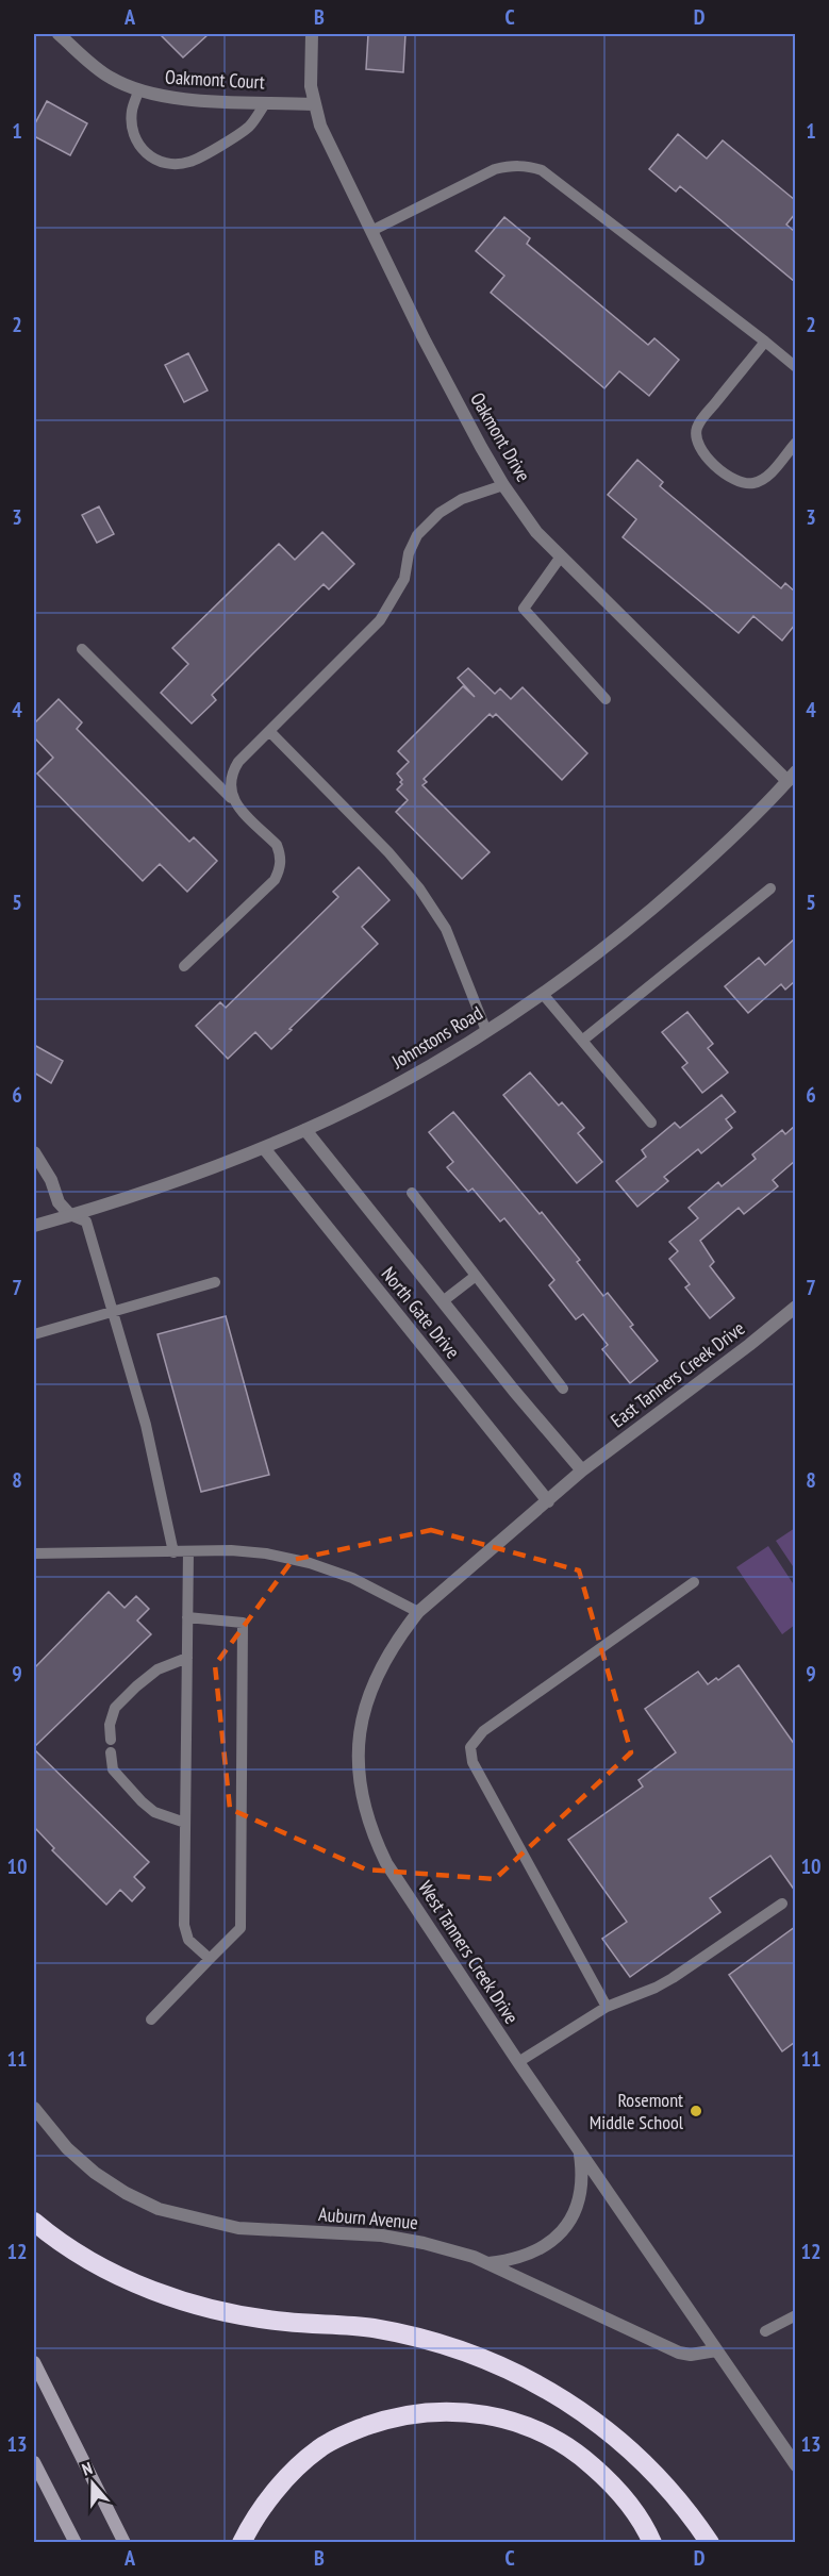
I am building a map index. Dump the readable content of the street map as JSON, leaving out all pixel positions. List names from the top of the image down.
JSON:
{
  "streets": {
    "street": [
      "Oakmont Court",
      "Oakmont Drive",
      "Johnstons Road",
      "North Gate Drive",
      "East Tanners Creek Drive",
      "West Tanners Creek Drive",
      "Auburn Avenue"
    ]
  },
  "crossings": [
    ["Oakmont Court", "Oakmont Drive"],
    ["Oakmont Drive", "Johnstons Road"],
    ["Johnstons Road", "North Gate Drive"],
    ["North Gate Drive", "East Tanners Creek Drive"],
    ["North Gate Drive", "West Tanners Creek Drive"],
    ["East Tanners Creek Drive", "West Tanners Creek Drive"],
    ["West Tanners Creek Drive", "Auburn Avenue"]
  ],
  "places": ["Rosemont Middle School"],
  "north": "top",
  "grid": {
    "columns": [
      "A",
      "B",
      "C",
      "D"
    ],
    "rows": [
      "1",
      "2",
      "3",
      "4",
      "5",
      "6",
      "7",
      "8",
      "9",
      "10",
      "11",
      "12",
      "13"
    ]
  }
}
